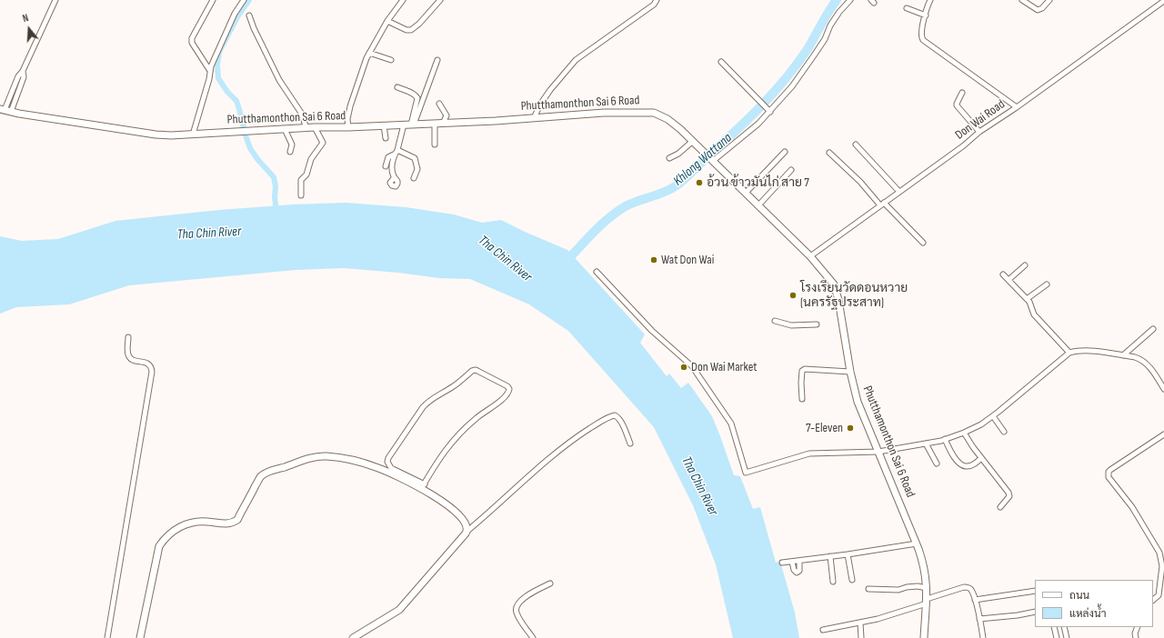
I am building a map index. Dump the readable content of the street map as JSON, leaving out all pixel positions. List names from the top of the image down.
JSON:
{
  "streets": {
    "main road": ["Phutthamonthon Sai 6 Road"],
    "street": ["Don Wai Road"]
  },
  "crossings": [
    ["Phutthamonthon Sai 6 Road", "Don Wai Road"]
  ],
  "water": ["Khlong Wattana", "Tha Chin River"],
  "places": [
    "อ้วน ข้าวมันไก่ สาย 7",
    "Wat Don Wai",
    "โรงเรียนวัดดอนหวาย (นครรัฐประสาท)",
    "Don Wai Market",
    "7-Eleven"
  ],
  "legend": ["ถนน", "แหล่งน้ำ"],
  "north": "top"
}
